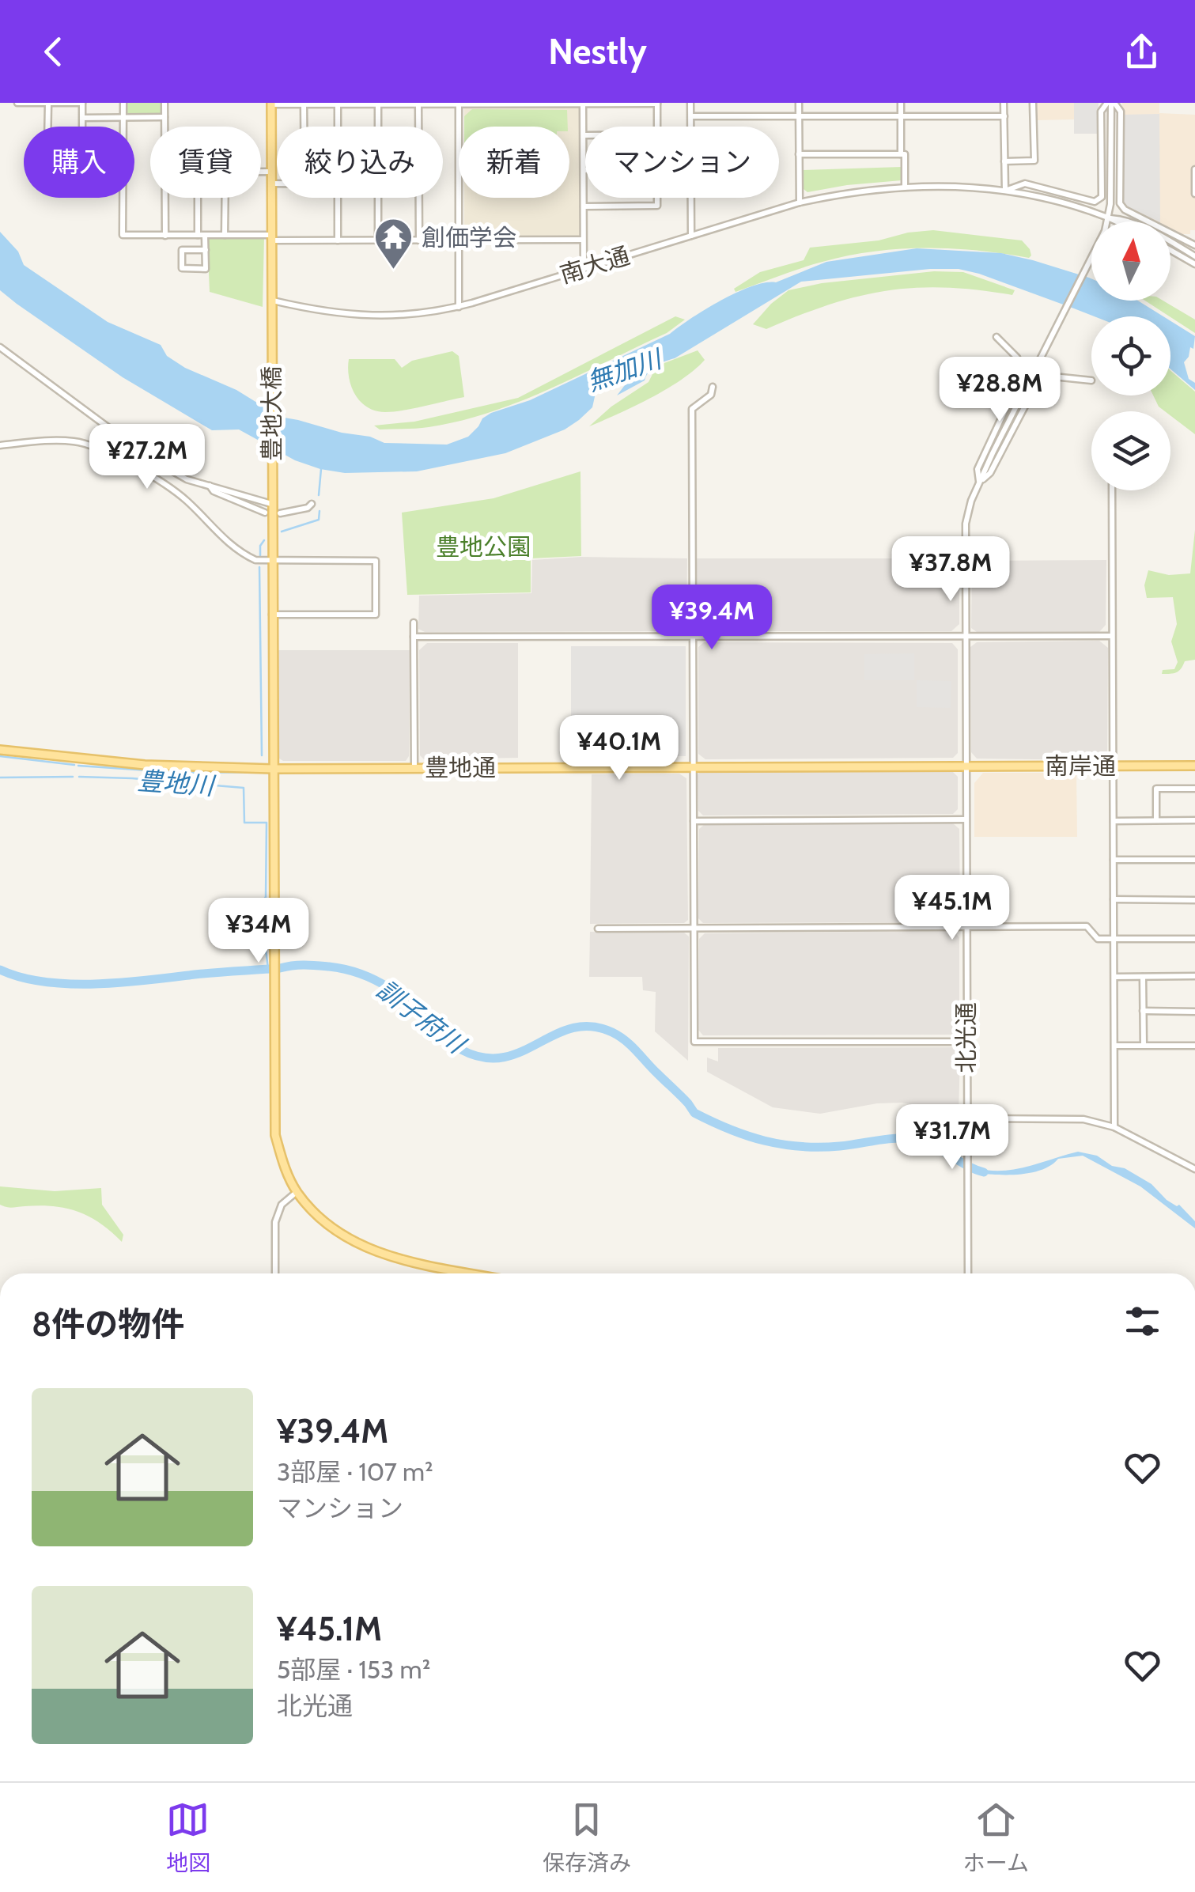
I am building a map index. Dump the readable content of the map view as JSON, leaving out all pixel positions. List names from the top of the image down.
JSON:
{
  "streets": {
    "main road": ["豊地大橋", "南岸通", "豊地通"],
    "street": ["南大通", "北光通"]
  },
  "crossings": [
    ["南大通", "豊地大橋"],
    ["南岸通", "豊地通"],
    ["南岸通", "北光通"],
    ["豊地通", "北光通"]
  ],
  "water": ["無加川", "豊地川", "訓子府川"],
  "parks": ["豊地公園"],
  "places": {
    "temple": ["創価学会"]
  },
  "north": "top",
  "page": {
    "header": "Nestly",
    "chip": [
      "購入",
      "賃貸",
      "絞り込み",
      "新着",
      "マンション"
    ],
    "price": [
      "¥28.8M",
      "¥27.2M",
      "¥37.8M",
      "¥39.4M",
      "¥40.1M",
      "¥45.1M",
      "¥34M",
      "¥31.7M"
    ],
    "heading": "8件の物件",
    "list": [
      {
        "name": "¥39.4M",
        "note": "3部屋 · 107 m² · マンション"
      },
      {
        "name": "¥45.1M",
        "note": "5部屋 · 153 m² · 北光通"
      }
    ],
    "tabs": ["地図", "保存済み", "ホーム"]
  }
}
